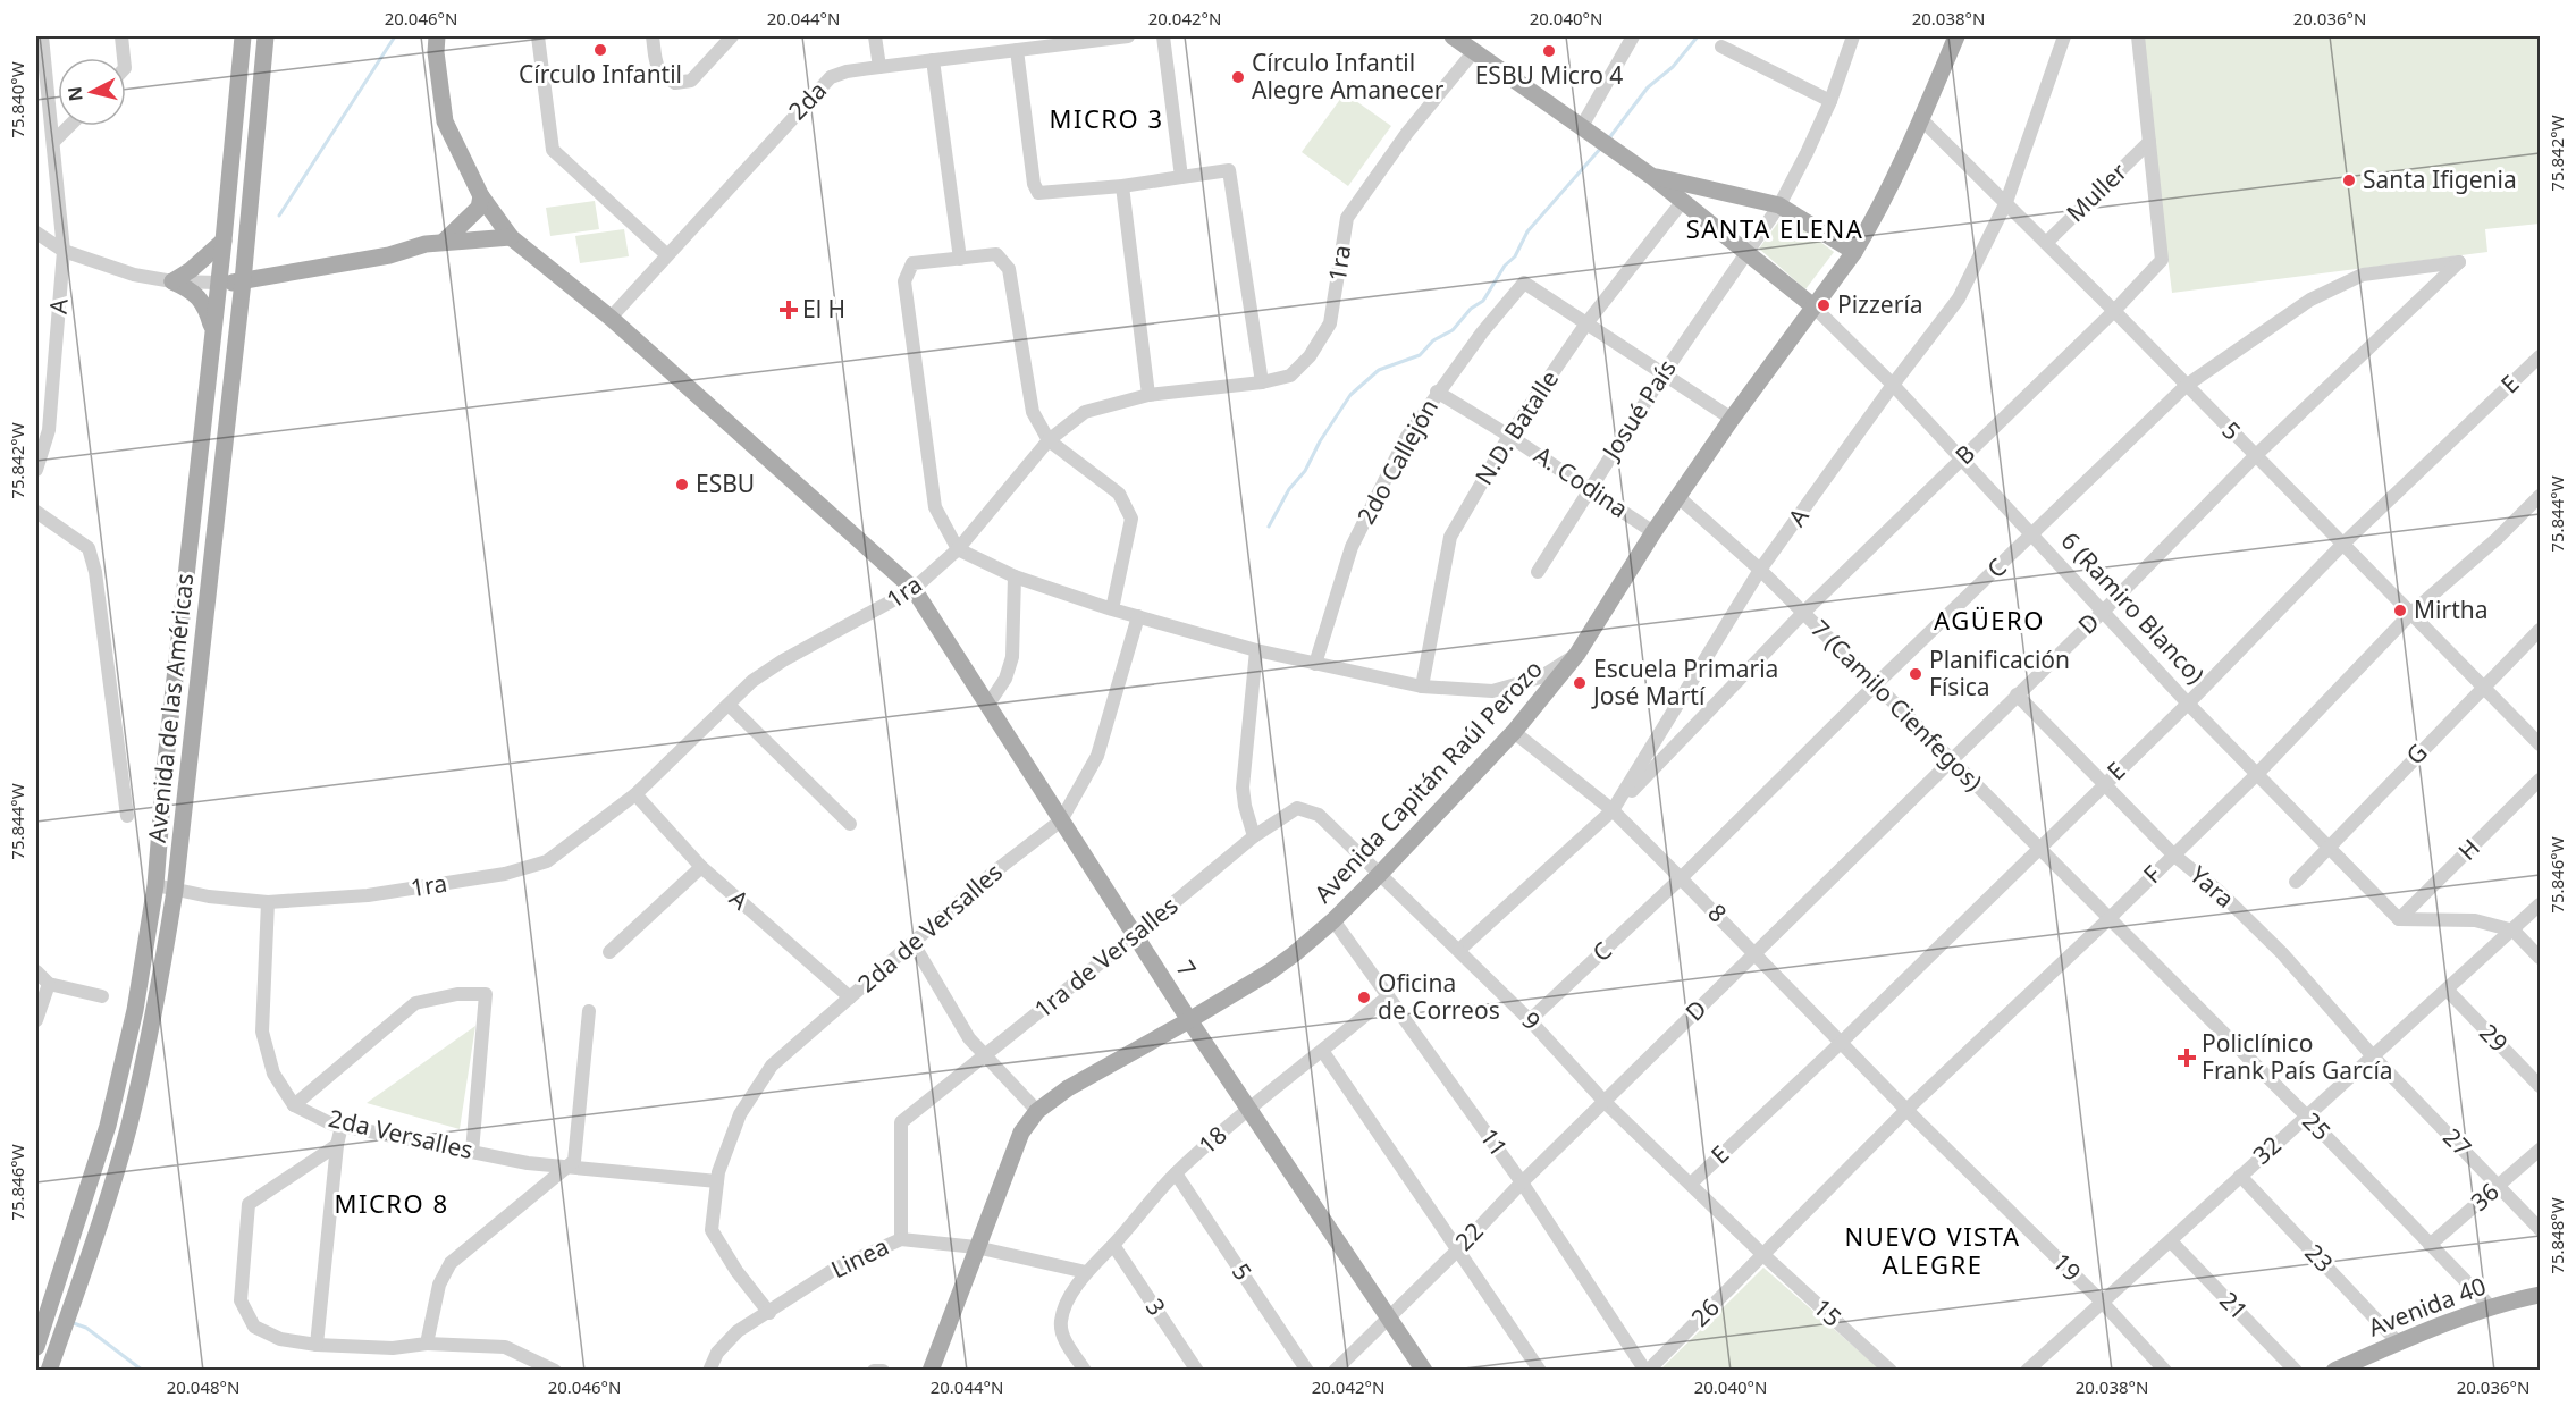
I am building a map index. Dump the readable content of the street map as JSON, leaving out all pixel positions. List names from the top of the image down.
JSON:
{
  "streets": {
    "main road": [
      "6 (Ramiro Blanco)",
      "Avenida de las Américas",
      "Avenida Capitán Raúl Perozo",
      "7",
      "Avenida 40"
    ],
    "street": [
      "2da",
      "Muller",
      "1ra",
      "A",
      "E",
      "Josué País",
      "N.D. Batalle",
      "5",
      "B",
      "2do Callejón",
      "A. Codina",
      "C",
      "D",
      "7 (Camilo Cienfegos)",
      "G",
      "H",
      "F",
      "Yara",
      "8",
      "2da de Versalles",
      "1ra de Versalles",
      "9",
      "29",
      "25",
      "2da Versalles",
      "18",
      "11",
      "27",
      "32",
      "36",
      "22",
      "Linea",
      "23",
      "19",
      "21",
      "3",
      "26",
      "15"
    ]
  },
  "crossings": [
    ["2da", "7"],
    ["Muller", "5"],
    ["Muller", "B"],
    ["1ra", "A"],
    ["1ra", "6 (Ramiro Blanco)"],
    ["1ra", "Avenida de las Américas"],
    ["1ra", "7"],
    ["1ra", "2da Versalles"],
    ["A", "5"],
    ["A", "B"],
    ["A", "6 (Ramiro Blanco)"],
    ["A", "7 (Camilo Cienfegos)"],
    ["A", "8"],
    ["A", "2da de Versalles"],
    ["A", "9"],
    ["E", "5"],
    ["E", "6 (Ramiro Blanco)"],
    ["E", "7 (Camilo Cienfegos)"],
    ["E", "Yara"],
    ["E", "8"],
    ["E", "9"],
    ["Josué País", "A. Codina"],
    ["Josué País", "6 (Ramiro Blanco)"],
    ["N.D. Batalle", "2do Callejón"],
    ["N.D. Batalle", "A. Codina"],
    ["N.D. Batalle", "6 (Ramiro Blanco)"],
    ["5", "B"],
    ["5", "C"],
    ["5", "D"],
    ["5", "G"],
    ["5", "Avenida Capitán Raúl Perozo"],
    ["5", "F"],
    ["5", "18"],
    ["B", "6 (Ramiro Blanco)"],
    ["B", "7 (Camilo Cienfegos)"],
    ["B", "8"],
    ["2do Callejón", "A. Codina"],
    ["A. Codina", "Avenida Capitán Raúl Perozo"],
    ["C", "6 (Ramiro Blanco)"],
    ["C", "D"],
    ["C", "7 (Camilo Cienfegos)"],
    ["C", "8"],
    ["C", "9"],
    ["6 (Ramiro Blanco)", "D"],
    ["6 (Ramiro Blanco)", "G"],
    ["6 (Ramiro Blanco)", "Avenida Capitán Raúl Perozo"],
    ["6 (Ramiro Blanco)", "H"],
    ["6 (Ramiro Blanco)", "F"],
    ["D", "7 (Camilo Cienfegos)"],
    ["D", "Yara"],
    ["D", "8"],
    ["D", "9"],
    ["D", "22"],
    ["7 (Camilo Cienfegos)", "Avenida Capitán Raúl Perozo"],
    ["7 (Camilo Cienfegos)", "F"],
    ["7 (Camilo Cienfegos)", "25"],
    ["Avenida Capitán Raúl Perozo", "8"],
    ["Avenida Capitán Raúl Perozo", "7"],
    ["Avenida Capitán Raúl Perozo", "9"],
    ["Avenida Capitán Raúl Perozo", "11"],
    ["Avenida Capitán Raúl Perozo", "Linea"],
    ["F", "Yara"],
    ["F", "8"],
    ["F", "9"],
    ["F", "25"],
    ["F", "19"],
    ["F", "26"],
    ["F", "15"],
    ["Yara", "27"],
    ["Yara", "32"],
    ["8", "19"],
    ["2da de Versalles", "7"],
    ["2da de Versalles", "2da Versalles"],
    ["2da de Versalles", "Linea"],
    ["1ra de Versalles", "7"],
    ["1ra de Versalles", "9"],
    ["1ra de Versalles", "Linea"],
    ["7", "18"],
    ["7", "22"],
    ["9", "22"],
    ["9", "26"],
    ["9", "15"],
    ["29", "32"],
    ["25", "32"],
    ["25", "36"],
    ["25", "Avenida 40"],
    ["18", "11"],
    ["18", "Linea"],
    ["18", "3"],
    ["11", "22"],
    ["11", "26"],
    ["27", "32"],
    ["27", "36"],
    ["32", "23"],
    ["32", "19"],
    ["32", "21"],
    ["23", "Avenida 40"],
    ["26", "15"]
  ],
  "districts": [
    "MICRO 3",
    "SANTA ELENA",
    "AGÜERO",
    "MICRO 8",
    "NUEVO VISTA ALEGRE"
  ],
  "places": {
    "other": [
      "Círculo Infantil",
      "ESBU Micro 4",
      "Círculo Infantil Alegre Amanecer",
      "Santa Ifigenia",
      "Pizzería",
      "ESBU",
      "Mirtha",
      "Planificación Física",
      "Escuela Primaria José Martí",
      "Oficina de Correos"
    ],
    "health": ["El H", "Policlínico Frank País García"]
  },
  "north": "left",
  "coordinates": [
    "20.046°N",
    "20.044°N",
    "20.042°N",
    "20.040°N",
    "20.038°N",
    "20.036°N",
    "75.840°W",
    "75.842°W",
    "75.844°W",
    "75.846°W",
    "75.848°W",
    "20.048°N"
  ]
}
